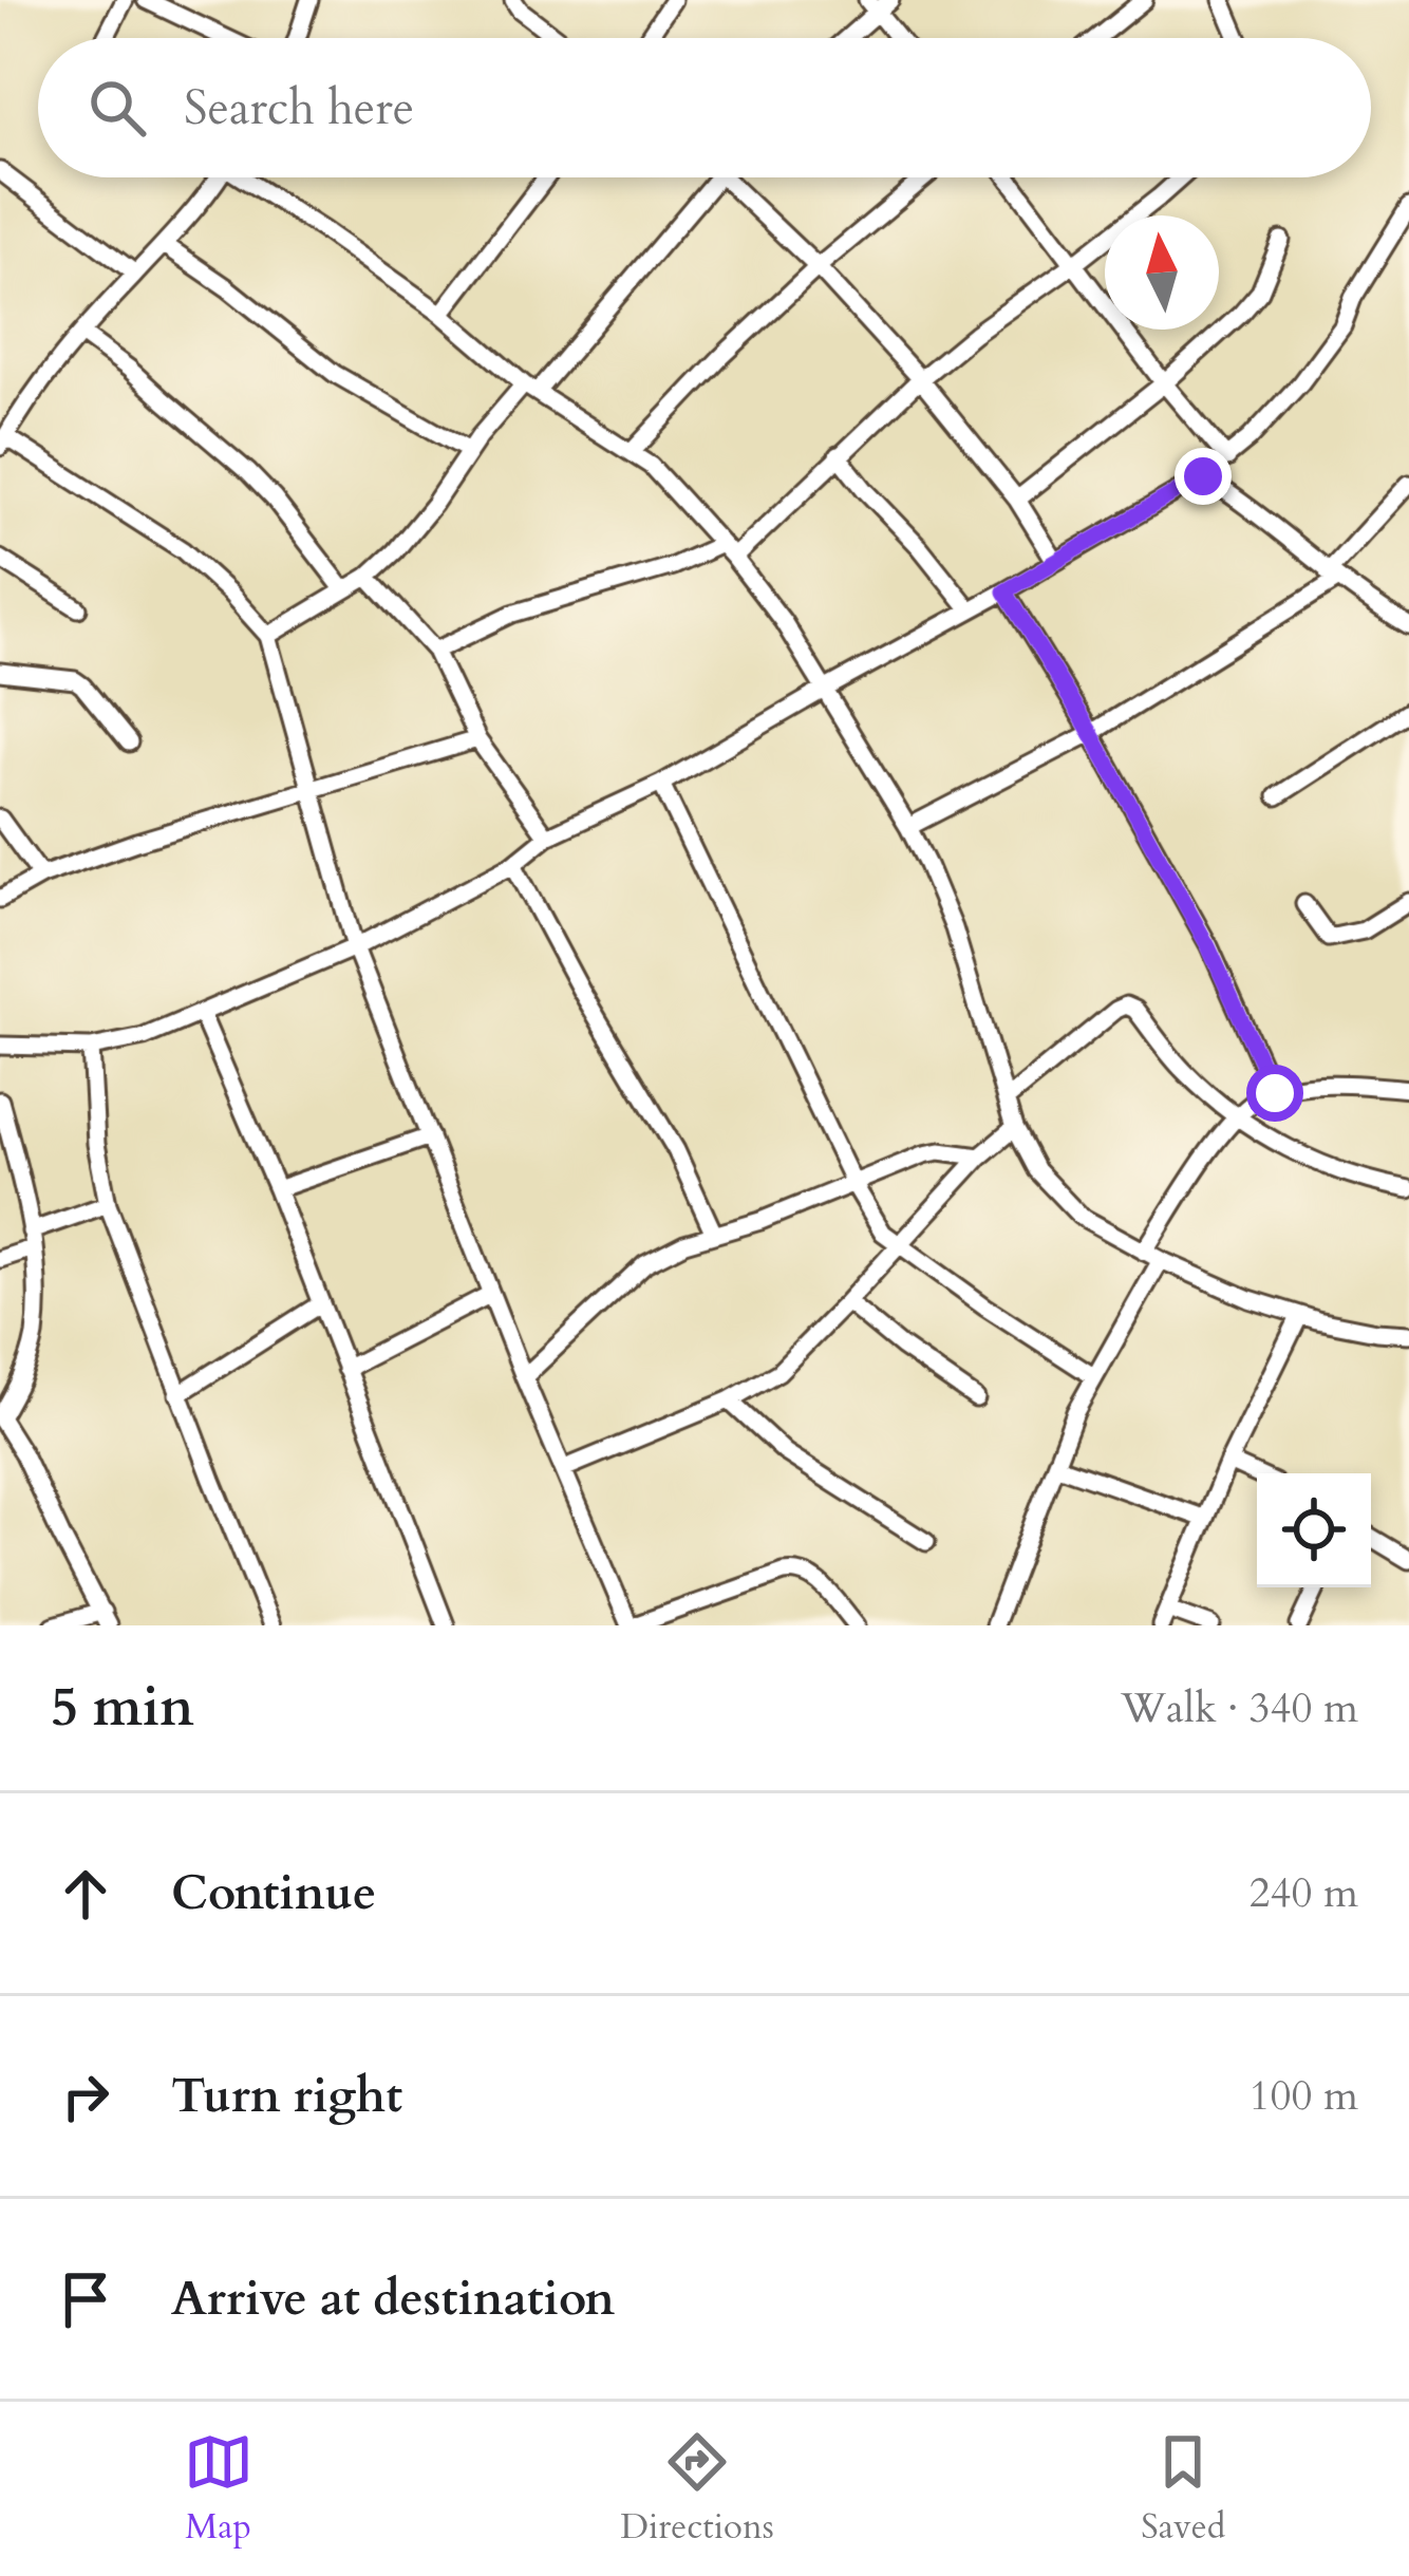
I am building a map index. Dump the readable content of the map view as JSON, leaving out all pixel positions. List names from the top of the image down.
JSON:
{
  "north": "top",
  "page": {
    "search": "Search here",
    "heading": ["5 min", "Walk · 340 m"],
    "list": [
      ["Continue", "240 m"],
      ["Turn right", "100 m"],
      "Arrive at destination"
    ],
    "nav": ["Map", "Directions", "Saved"]
  }
}
